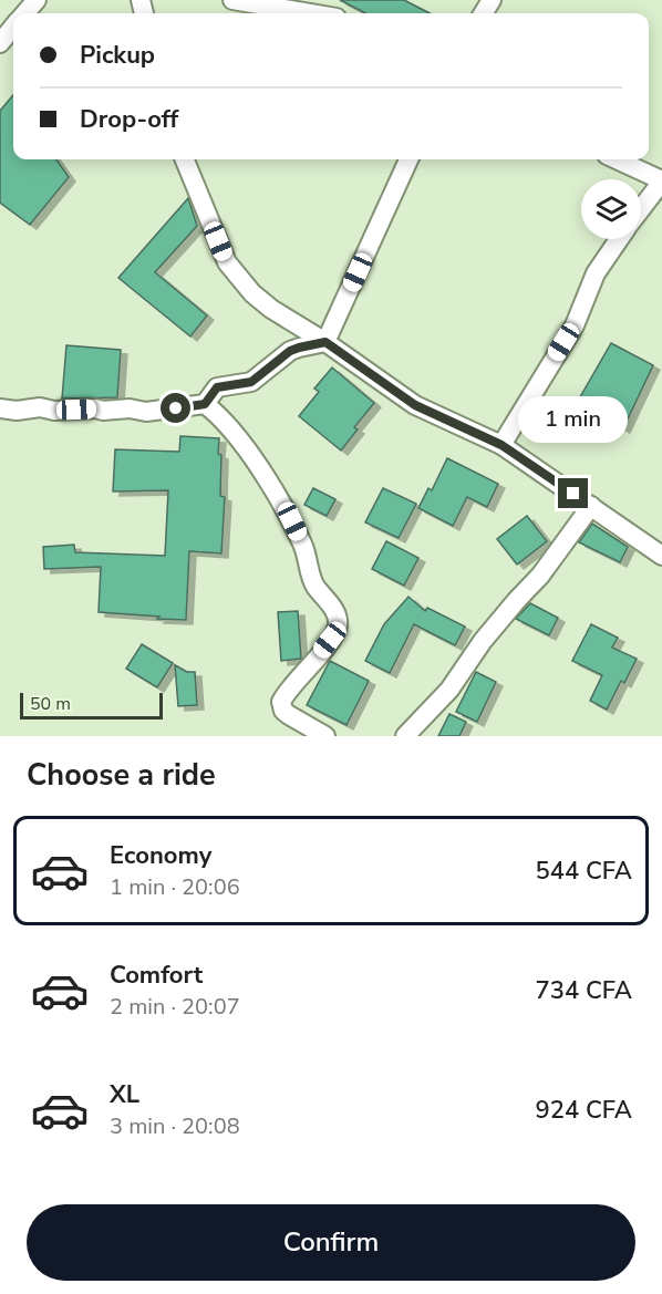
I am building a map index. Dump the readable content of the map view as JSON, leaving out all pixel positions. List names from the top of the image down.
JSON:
{
  "scale_bar": "50 m",
  "page": {
    "banner": ["Pickup", "Drop-off"],
    "bubble": "1 min",
    "scale": "50 m",
    "heading": "Choose a ride",
    "list": [
      {
        "name": "Economy",
        "note": "1 min · 20:06",
        "value": "544 CFA"
      },
      {
        "name": "Comfort",
        "note": "2 min · 20:07",
        "value": "734 CFA"
      },
      {
        "name": "XL",
        "note": "3 min · 20:08",
        "value": "924 CFA"
      }
    ],
    "buttons": "Confirm"
  }
}
